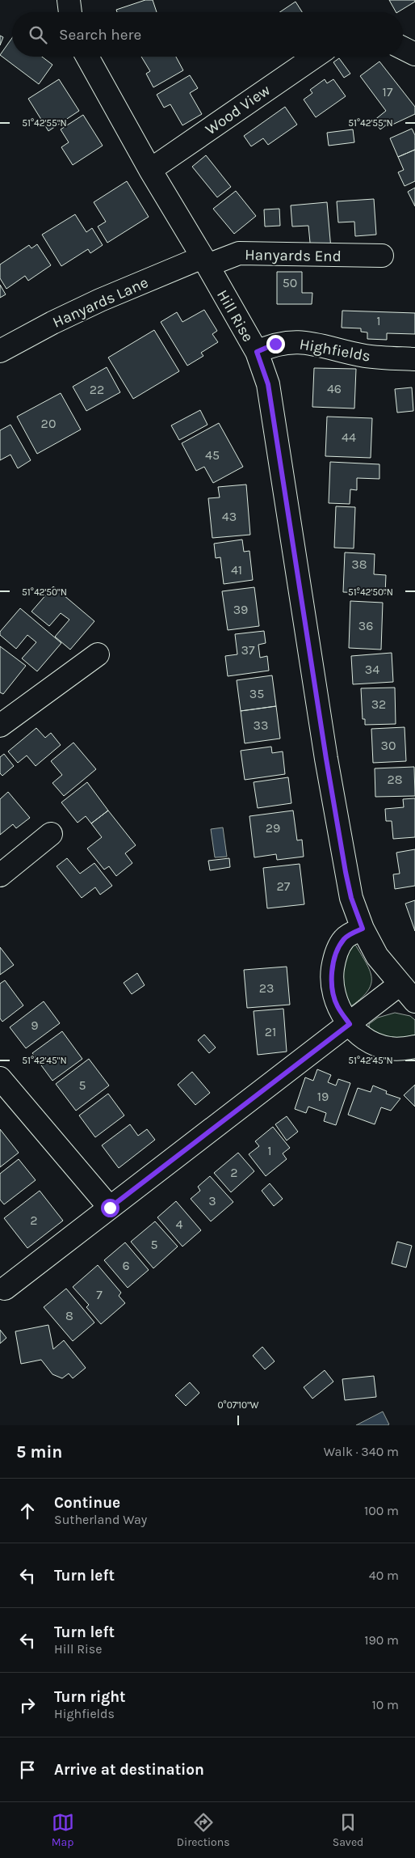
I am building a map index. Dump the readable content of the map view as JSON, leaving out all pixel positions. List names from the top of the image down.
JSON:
{
  "streets": {
    "street": [
      "Wood View",
      "Hanyards End",
      "Hanyards Lane",
      "Hill Rise",
      "Highfields"
    ]
  },
  "crossings": [
    ["Wood View", "Hill Rise"],
    ["Hanyards End", "Hanyards Lane"],
    ["Hanyards End", "Hill Rise"],
    ["Hanyards Lane", "Hill Rise"],
    ["Hill Rise", "Highfields"]
  ],
  "house_numbers": [
    "17",
    "50",
    "1",
    "46",
    "22",
    "20",
    "44",
    "45",
    "43",
    "38",
    "41",
    "39",
    "36",
    "37",
    "34",
    "35",
    "32",
    "33",
    "30",
    "28",
    "29",
    "27",
    "23",
    "9",
    "21",
    "5",
    "19",
    "1",
    "2",
    "3",
    "2",
    "4",
    "5",
    "6",
    "7",
    "8"
  ],
  "page": {
    "search": "Search here",
    "heading": ["5 min", "Walk · 340 m"],
    "list": [
      ["Continue", "Sutherland Way", "100 m"],
      ["Turn left", "40 m"],
      ["Turn left", "Hill Rise", "190 m"],
      ["Turn right", "Highfields", "10 m"],
      "Arrive at destination"
    ],
    "nav": ["Map", "Directions", "Saved"]
  },
  "coordinates": [
    "51°42'55\"N",
    "51°42'50\"N",
    "51°42'45\"N",
    "0°07'10\"W"
  ]
}
